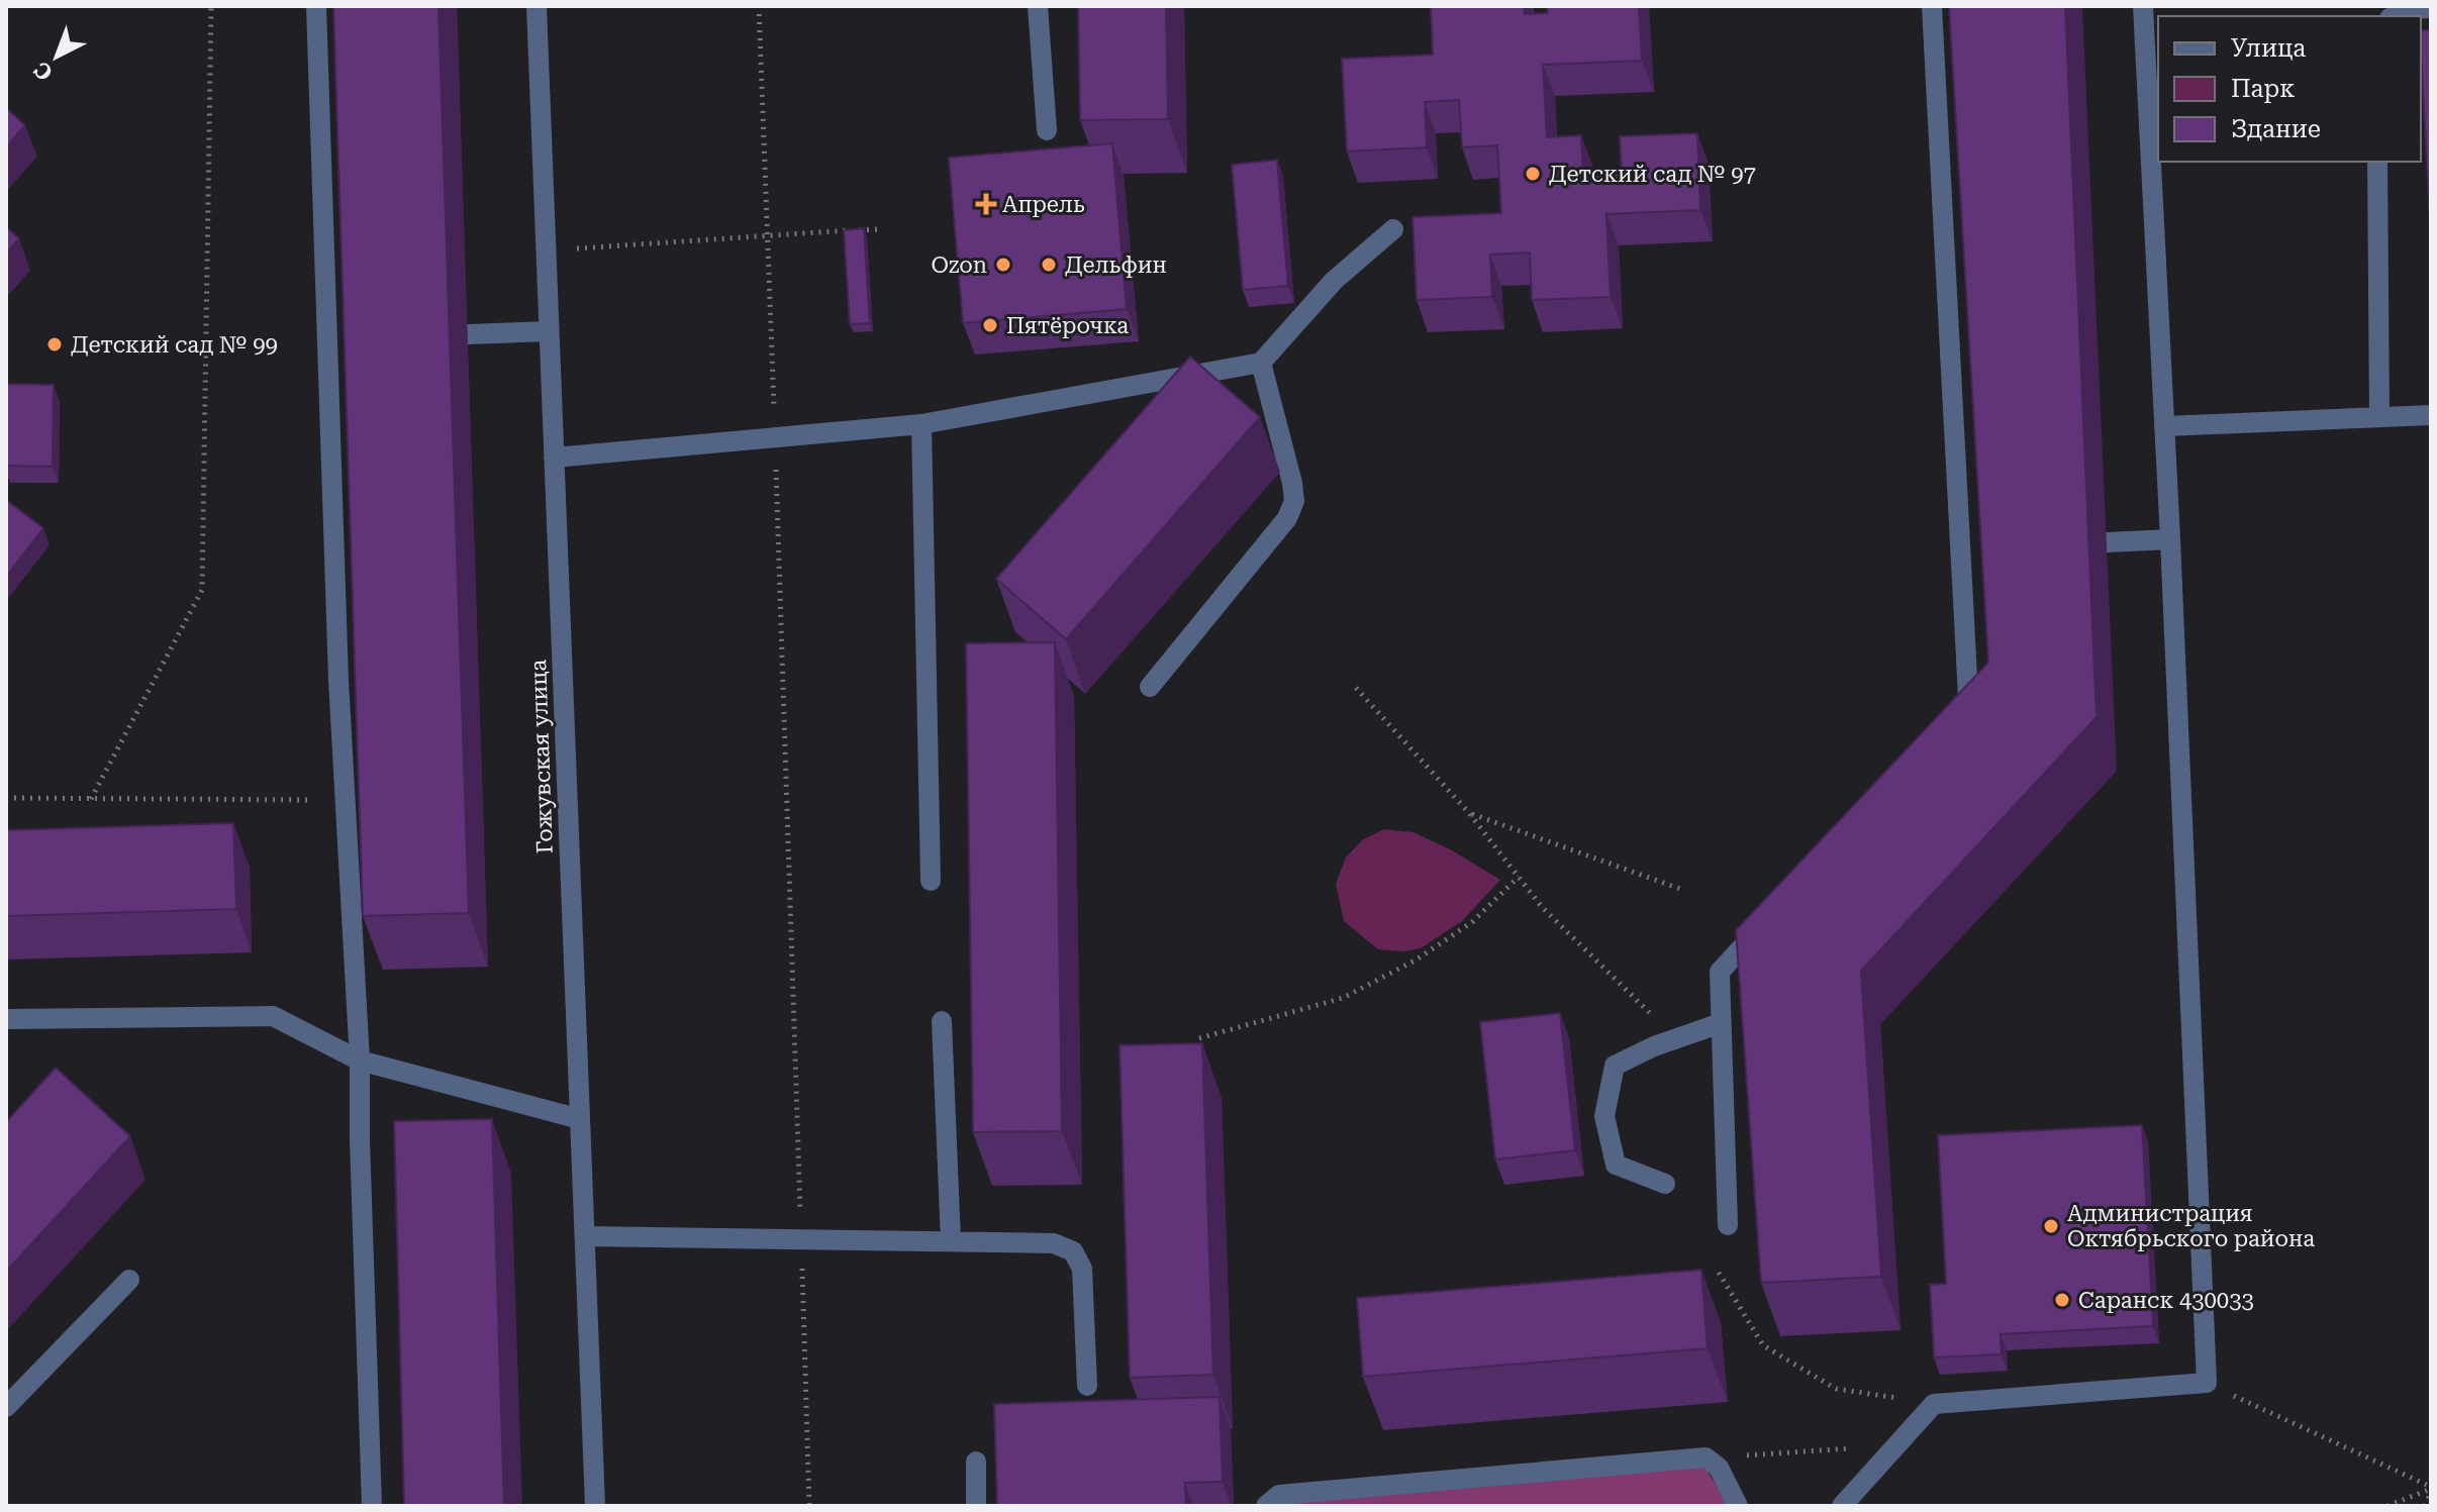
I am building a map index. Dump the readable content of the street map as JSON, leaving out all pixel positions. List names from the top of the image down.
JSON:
{
  "streets": {
    "street": ["Гожувская улица"]
  },
  "places": {
    "other": [
      "Детский сад № 97",
      "Ozon",
      "Дельфин",
      "Пятёрочка",
      "Детский сад № 99",
      "Администрация Октябрьского района",
      "Саранск 430033"
    ],
    "health": ["Апрель"]
  },
  "legend": ["Улица", "Парк", "Здание"],
  "north": "bottom left"
}
